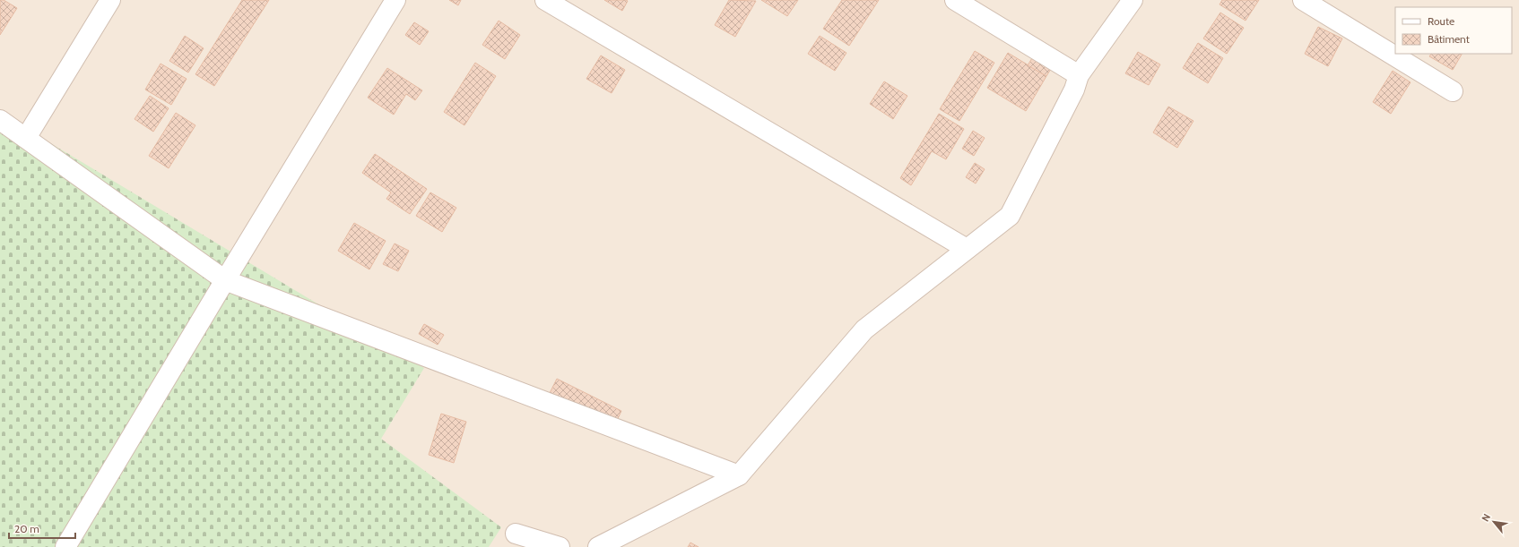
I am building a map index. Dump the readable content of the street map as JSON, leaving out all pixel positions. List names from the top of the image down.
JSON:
{
  "legend": ["Route", "Bâtiment"],
  "scale_bar": "20 m",
  "north": "top left"
}
